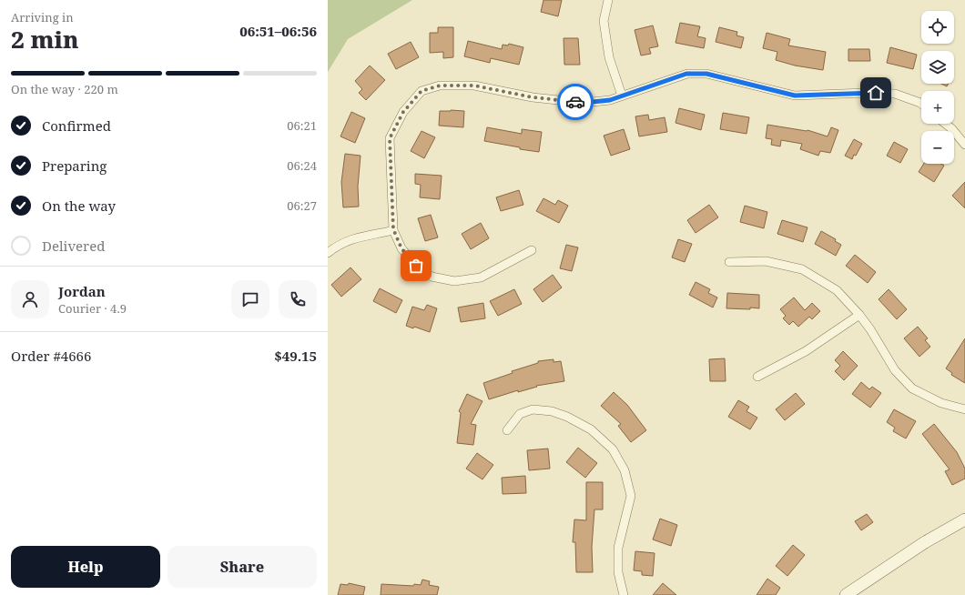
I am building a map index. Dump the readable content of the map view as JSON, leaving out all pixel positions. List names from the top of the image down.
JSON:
{
  "page": {
    "heading": ["2 min", "Arriving in", "06:51–06:56"],
    "panel": [
      "Jordan",
      "Courier · 4.9",
      "Order #4666",
      "$49.15"
    ],
    "map_buttons": ["+", "−"],
    "bar": "On the way · 220 m",
    "list": [
      ["Confirmed", "06:21"],
      ["Preparing", "06:24"],
      ["On the way", "06:27"],
      "Delivered"
    ],
    "buttons": ["Help", "Share"]
  }
}
